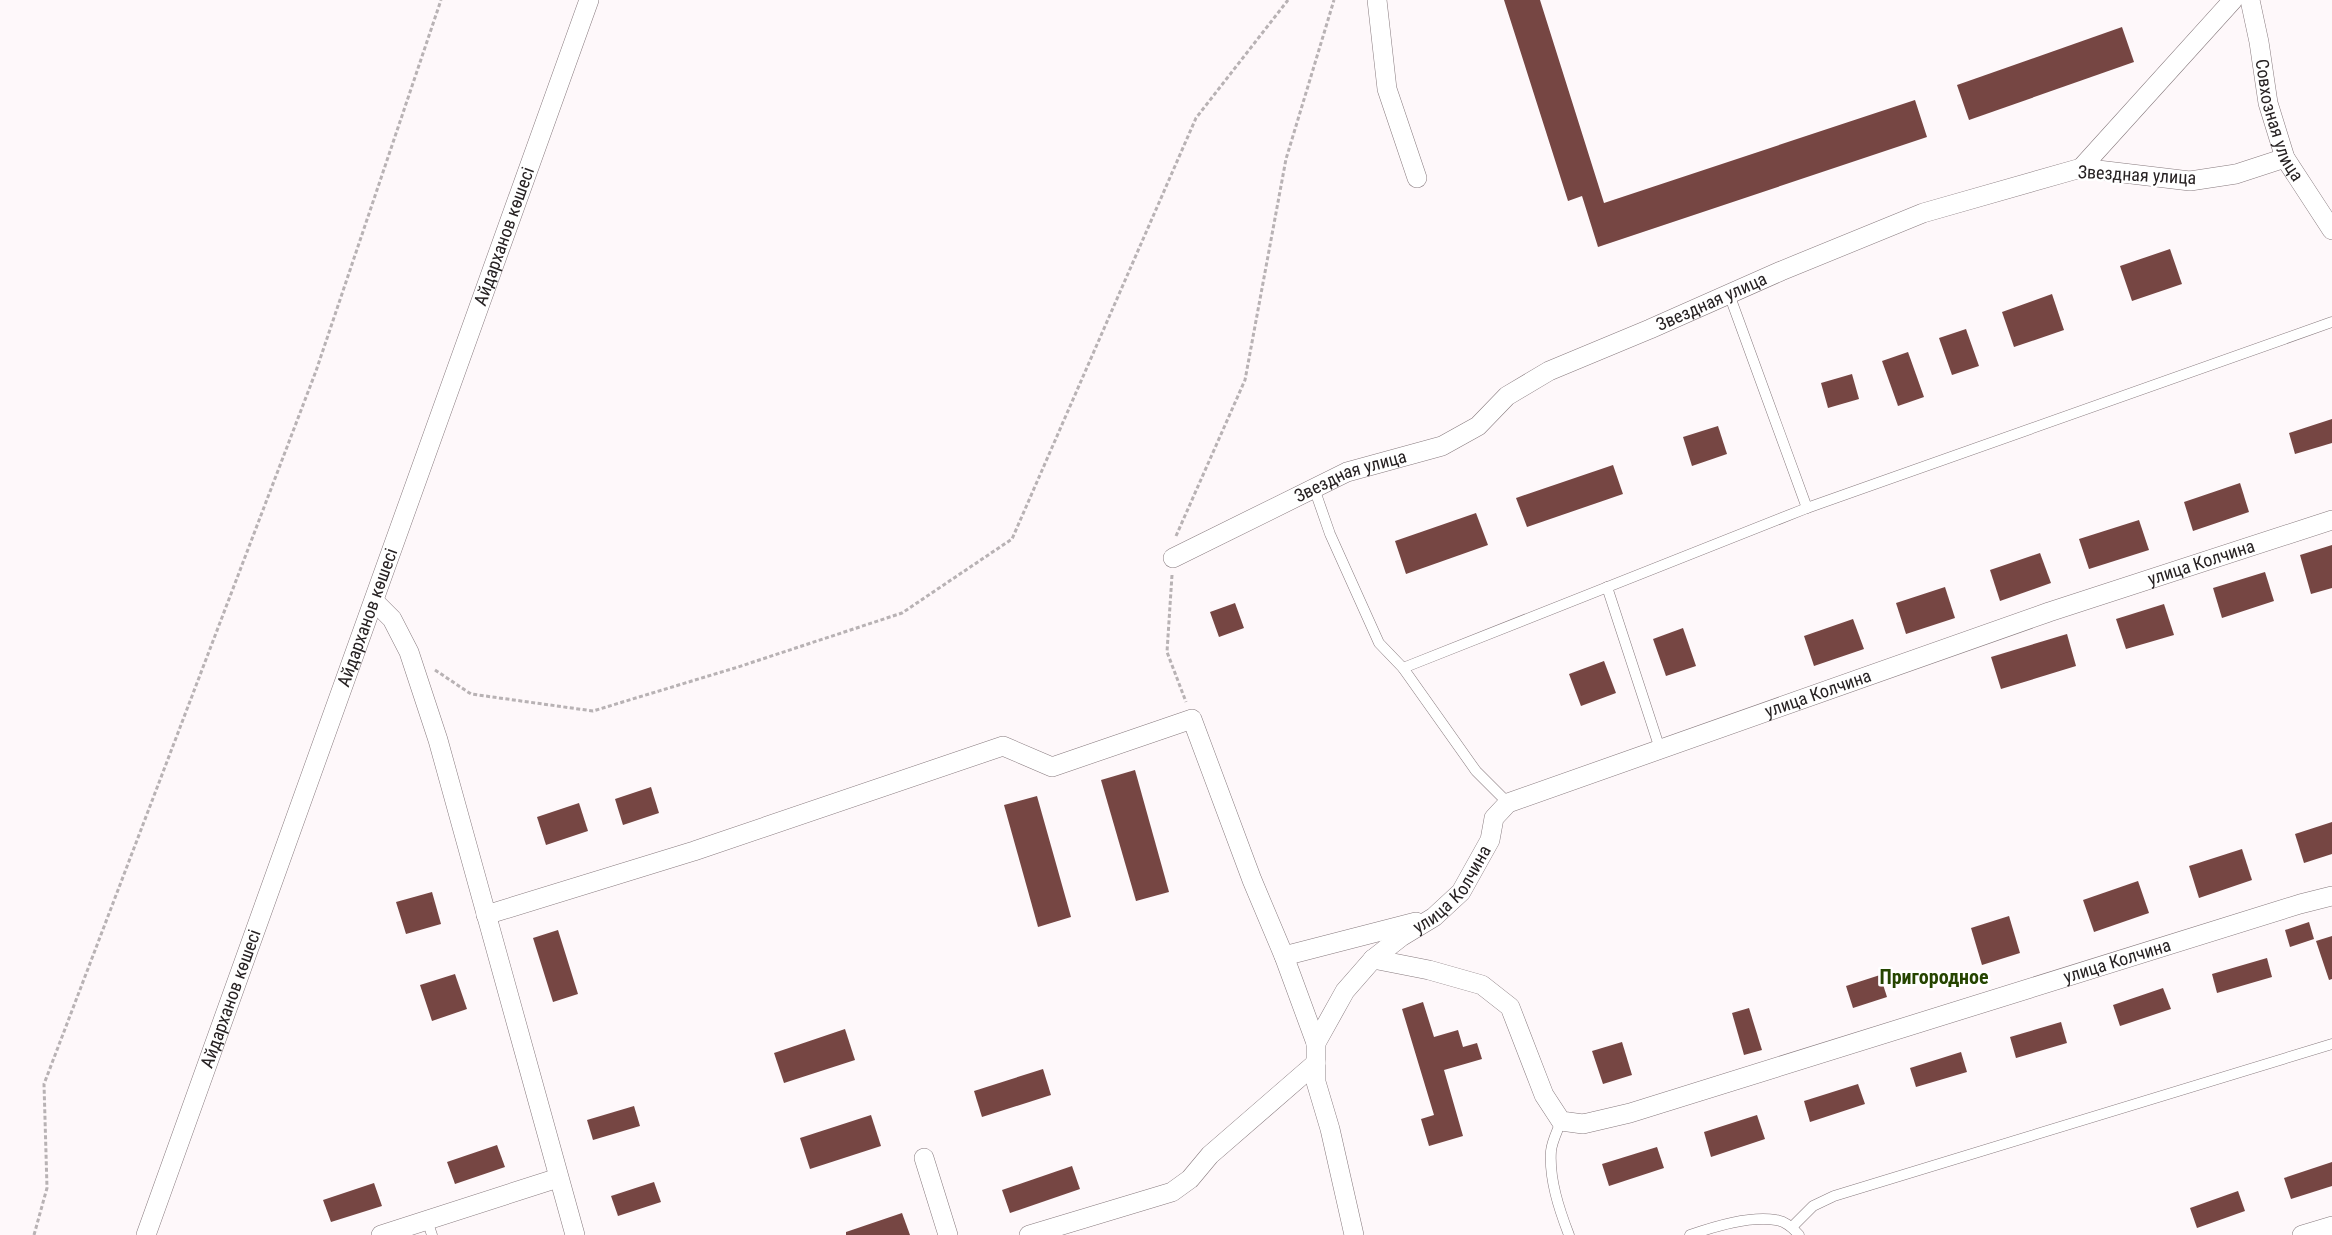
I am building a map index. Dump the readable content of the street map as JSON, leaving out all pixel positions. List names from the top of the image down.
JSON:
{
  "streets": {
    "street": [
      "Совхозная улица",
      "Звездная улица",
      "Айдарханов көшесі",
      "улица Колчина"
    ]
  },
  "crossings": [
    ["Совхозная улица", "Звездная улица"]
  ],
  "districts": ["Пригородное"]
}
